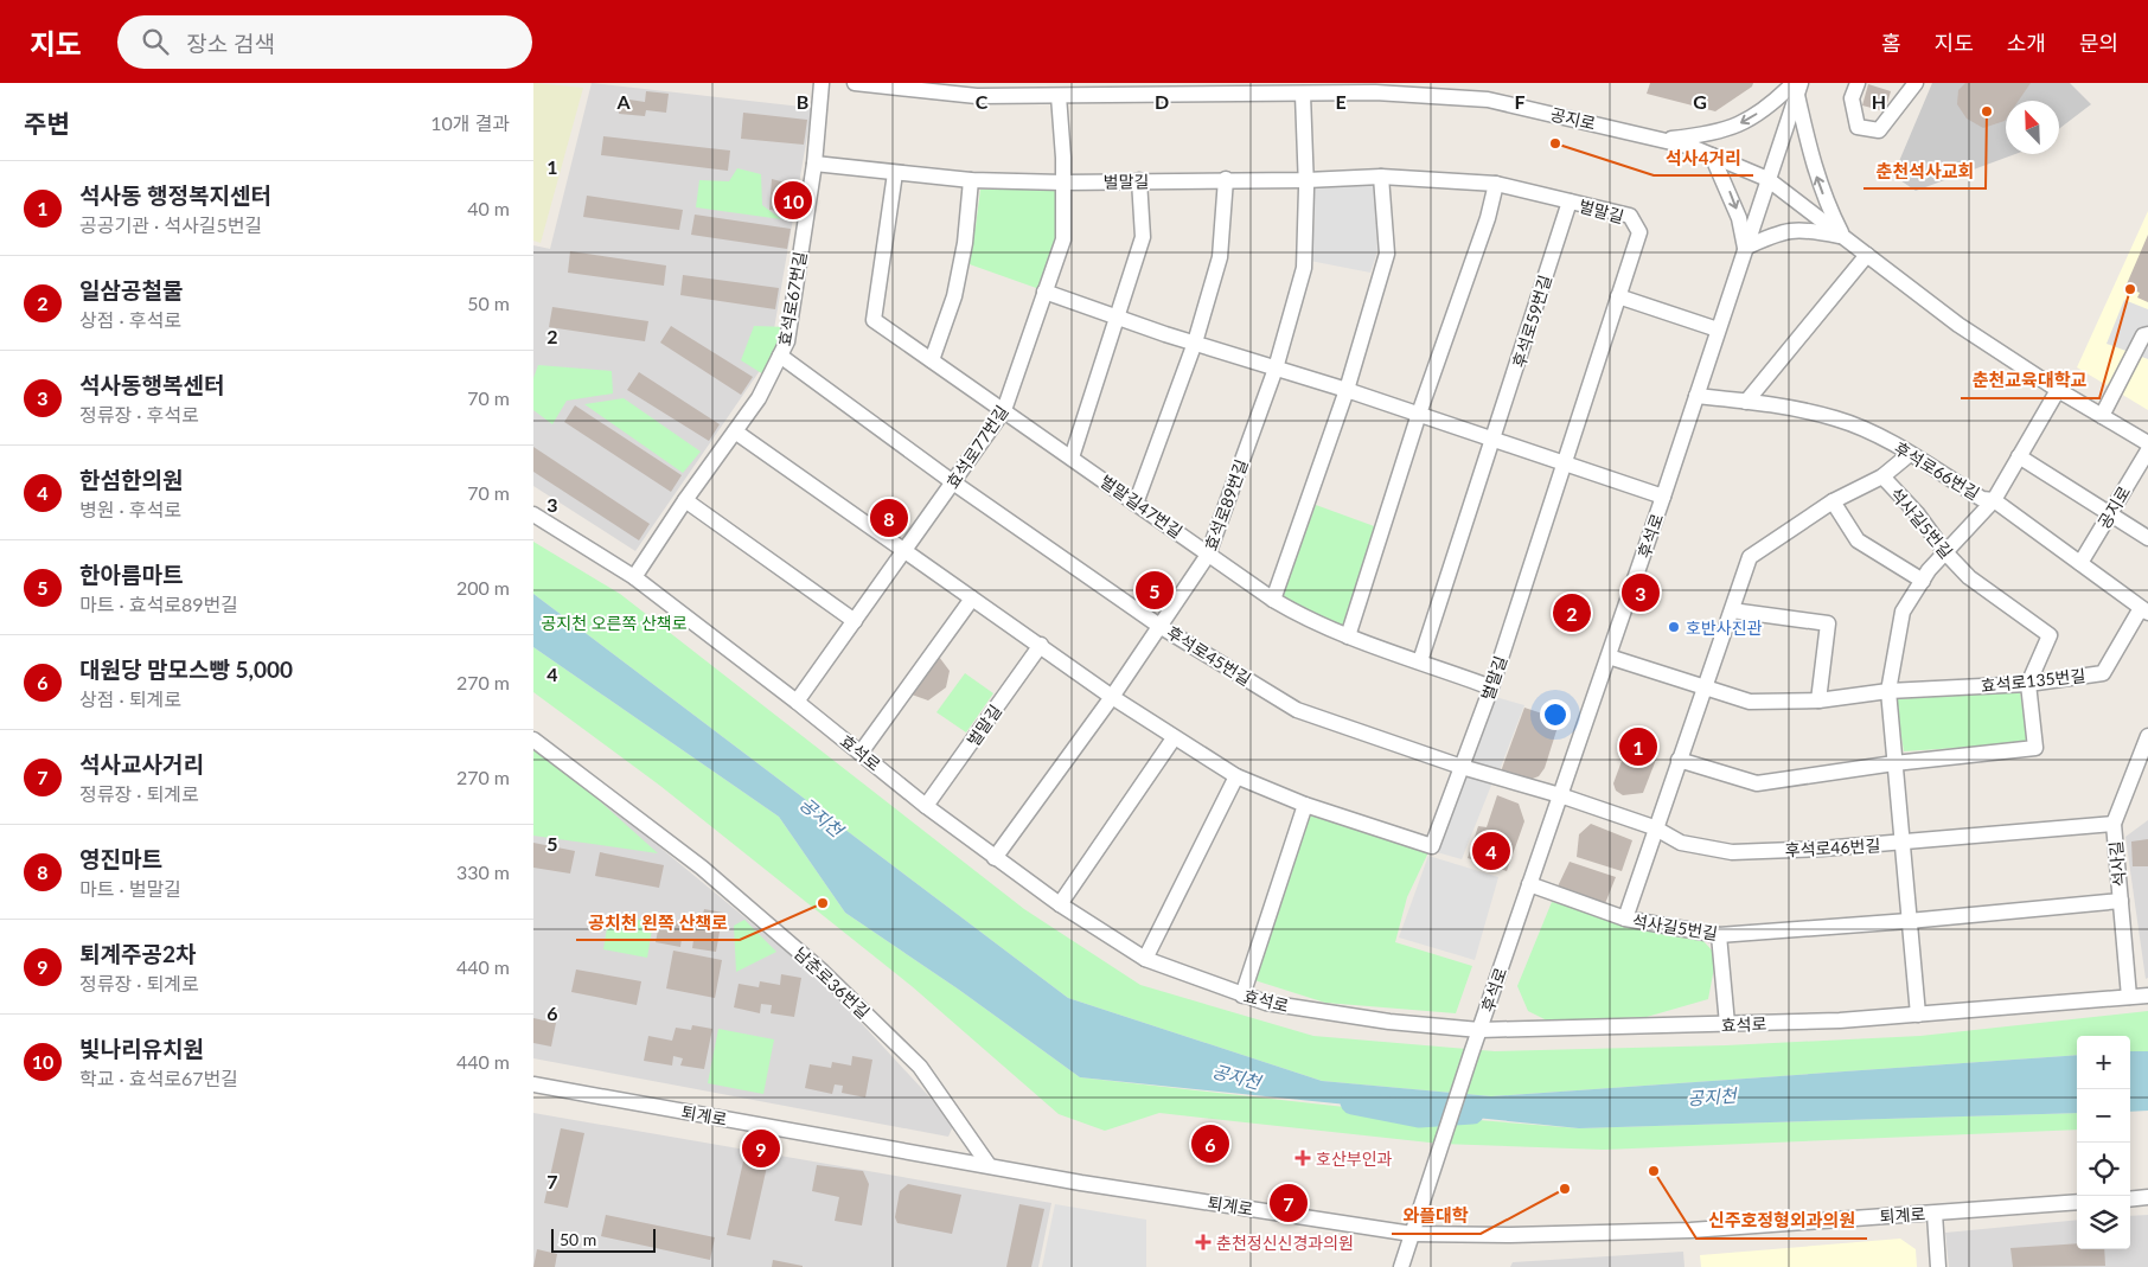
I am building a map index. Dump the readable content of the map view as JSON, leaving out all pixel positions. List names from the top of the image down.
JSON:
{
  "streets": {
    "street": [
      "공지로",
      "벌말길",
      "효석로67번길",
      "후석로59번길",
      "효석로77번길",
      "후석로66번길",
      "효석로89번길",
      "벌말길47번길",
      "석사길5번길",
      "후석로",
      "후석로45번길",
      "효석로135번길",
      "효석로",
      "후석로46번길",
      "석사길",
      "남춘로36번길",
      "퇴계로"
    ]
  },
  "crossings": [
    ["공지로", "효석로77번길"],
    ["공지로", "후석로66번길"],
    ["공지로", "효석로89번길"],
    ["공지로", "후석로"],
    ["벌말길", "효석로67번길"],
    ["벌말길", "후석로59번길"],
    ["벌말길", "효석로77번길"],
    ["벌말길", "효석로89번길"],
    ["벌말길", "벌말길47번길"],
    ["벌말길", "후석로45번길"],
    ["벌말길", "효석로"],
    ["효석로67번길", "후석로45번길"],
    ["효석로67번길", "효석로"],
    ["후석로59번길", "벌말길47번길"],
    ["효석로77번길", "벌말길47번길"],
    ["효석로77번길", "후석로45번길"],
    ["효석로77번길", "효석로"],
    ["후석로66번길", "후석로"],
    ["후석로66번길", "효석로135번길"],
    ["효석로89번길", "벌말길47번길"],
    ["효석로89번길", "후석로45번길"],
    ["효석로89번길", "효석로"],
    ["석사길5번길", "효석로135번길"],
    ["석사길5번길", "후석로46번길"],
    ["석사길5번길", "석사길"],
    ["후석로", "후석로45번길"],
    ["후석로", "효석로135번길"],
    ["후석로", "효석로"],
    ["후석로", "후석로46번길"],
    ["후석로", "퇴계로"],
    ["후석로45번길", "후석로46번길"],
    ["효석로", "석사길"],
    ["후석로46번길", "석사길"],
    ["남춘로36번길", "퇴계로"]
  ],
  "water": ["공지천"],
  "parks": ["공지천 오른쪽 산책로"],
  "places": {
    "other": [
      "춘천석사교회",
      "석사4거리",
      "춘천교육대학교",
      "호반사진관",
      "공치천 왼쪽 산책로",
      "신주호정형외과의원",
      "와플대학"
    ],
    "health": ["호산부인과", "춘천정신신경과의원"]
  },
  "scale_bar": "50 m",
  "north": "top left",
  "page": {
    "header": "지도",
    "search": "장소 검색",
    "nav": [
      "홈",
      "지도",
      "소개",
      "문의"
    ],
    "heading": ["주변", "10개 결과"],
    "list": [
      {
        "mark": "1",
        "name": "석사동 행정복지센터",
        "note": "공공기관 · 석사길5번길",
        "value": "40 m"
      },
      {
        "mark": "2",
        "name": "일삼공철물",
        "note": "상점 · 후석로",
        "value": "50 m"
      },
      {
        "mark": "3",
        "name": "석사동행복센터",
        "note": "정류장 · 후석로",
        "value": "70 m"
      },
      {
        "mark": "4",
        "name": "한섬한의원",
        "note": "병원 · 후석로",
        "value": "70 m"
      },
      {
        "mark": "5",
        "name": "한아름마트",
        "note": "마트 · 효석로89번길",
        "value": "200 m"
      },
      {
        "mark": "6",
        "name": "대원당 맘모스빵 5,000",
        "note": "상점 · 퇴계로",
        "value": "270 m"
      },
      {
        "mark": "7",
        "name": "석사교사거리",
        "note": "정류장 · 퇴계로",
        "value": "270 m"
      },
      {
        "mark": "8",
        "name": "영진마트",
        "note": "마트 · 벌말길",
        "value": "330 m"
      },
      {
        "mark": "9",
        "name": "퇴계주공2차",
        "note": "정류장 · 퇴계로",
        "value": "440 m"
      },
      {
        "mark": "10",
        "name": "빛나리유치원",
        "note": "학교 · 효석로67번길",
        "value": "440 m"
      }
    ],
    "pins": [
      "10",
      "8",
      "5",
      "3",
      "2",
      "1",
      "4",
      "6",
      "9",
      "7"
    ],
    "map_buttons": ["+", "−"],
    "scale": "50 m"
  },
  "grid": {
    "columns": [
      "A",
      "B",
      "C",
      "D",
      "E",
      "F",
      "G",
      "H"
    ],
    "rows": [
      "1",
      "2",
      "3",
      "4",
      "5",
      "6",
      "7"
    ]
  }
}
